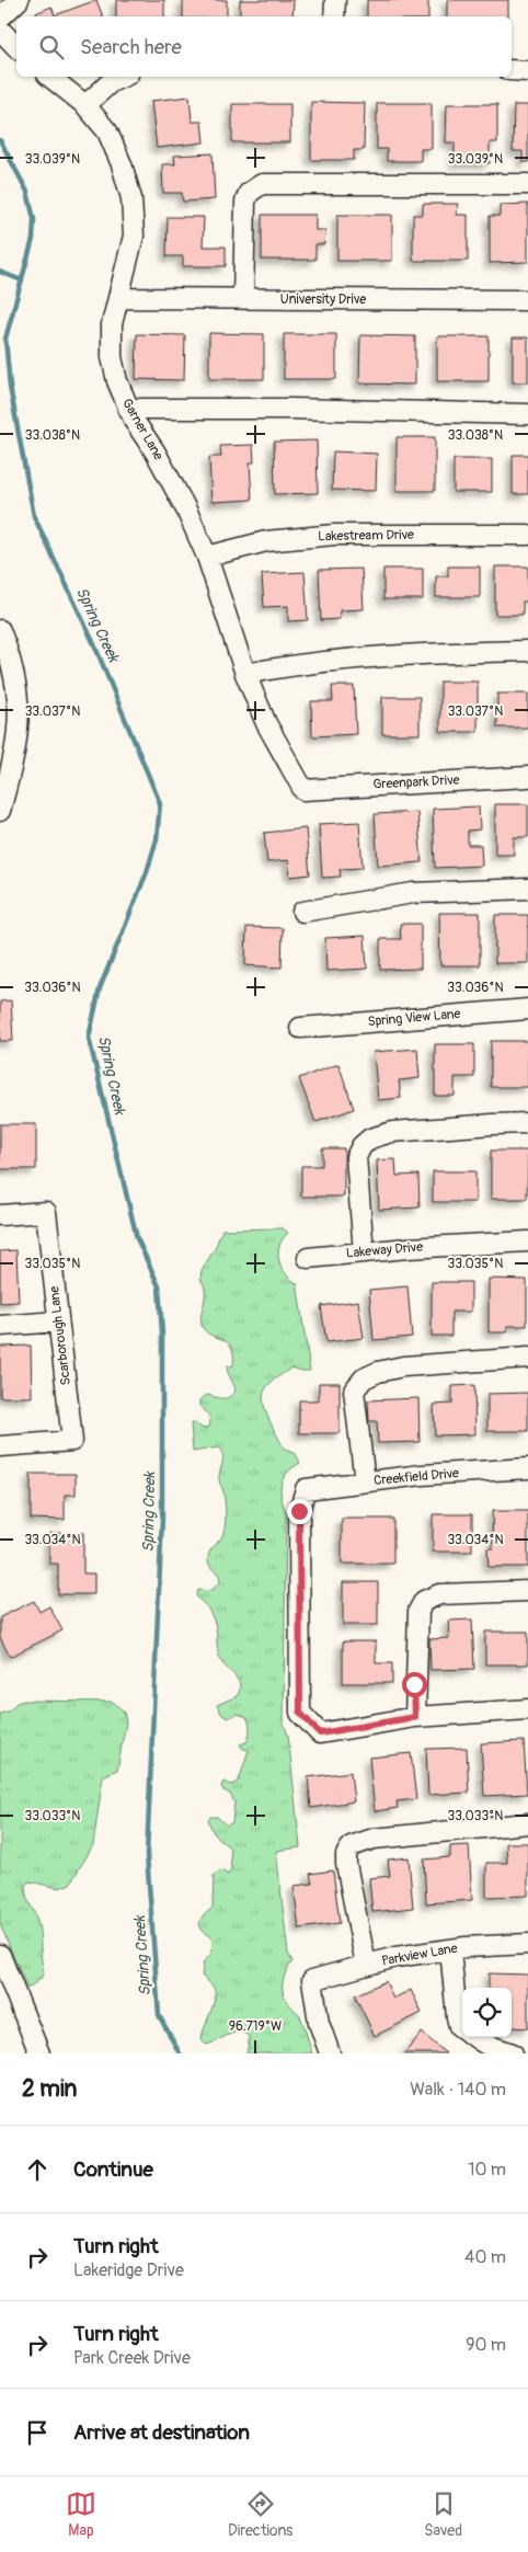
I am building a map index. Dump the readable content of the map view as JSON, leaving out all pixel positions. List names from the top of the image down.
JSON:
{
  "streets": {
    "street": [
      "University Drive",
      "Garner Lane",
      "Lakestream Drive",
      "Greenpark Drive",
      "Spring View Lane",
      "Lakeway Drive",
      "Scarborough Lane",
      "Creekfield Drive",
      "Parkview Lane"
    ]
  },
  "crossings": [
    ["University Drive", "Garner Lane"],
    ["Garner Lane", "Lakestream Drive"],
    ["Garner Lane", "Greenpark Drive"]
  ],
  "water": ["Spring Creek"],
  "page": {
    "search": "Search here",
    "heading": ["2 min", "Walk · 140 m"],
    "list": [
      ["Continue", "10 m"],
      ["Turn right", "Lakeridge Drive", "40 m"],
      ["Turn right", "Park Creek Drive", "90 m"],
      "Arrive at destination"
    ],
    "nav": ["Map", "Directions", "Saved"]
  },
  "coordinates": [
    "33.039°N",
    "33.038°N",
    "33.037°N",
    "33.036°N",
    "33.035°N",
    "33.034°N",
    "33.033°N",
    "96.719°W"
  ]
}
